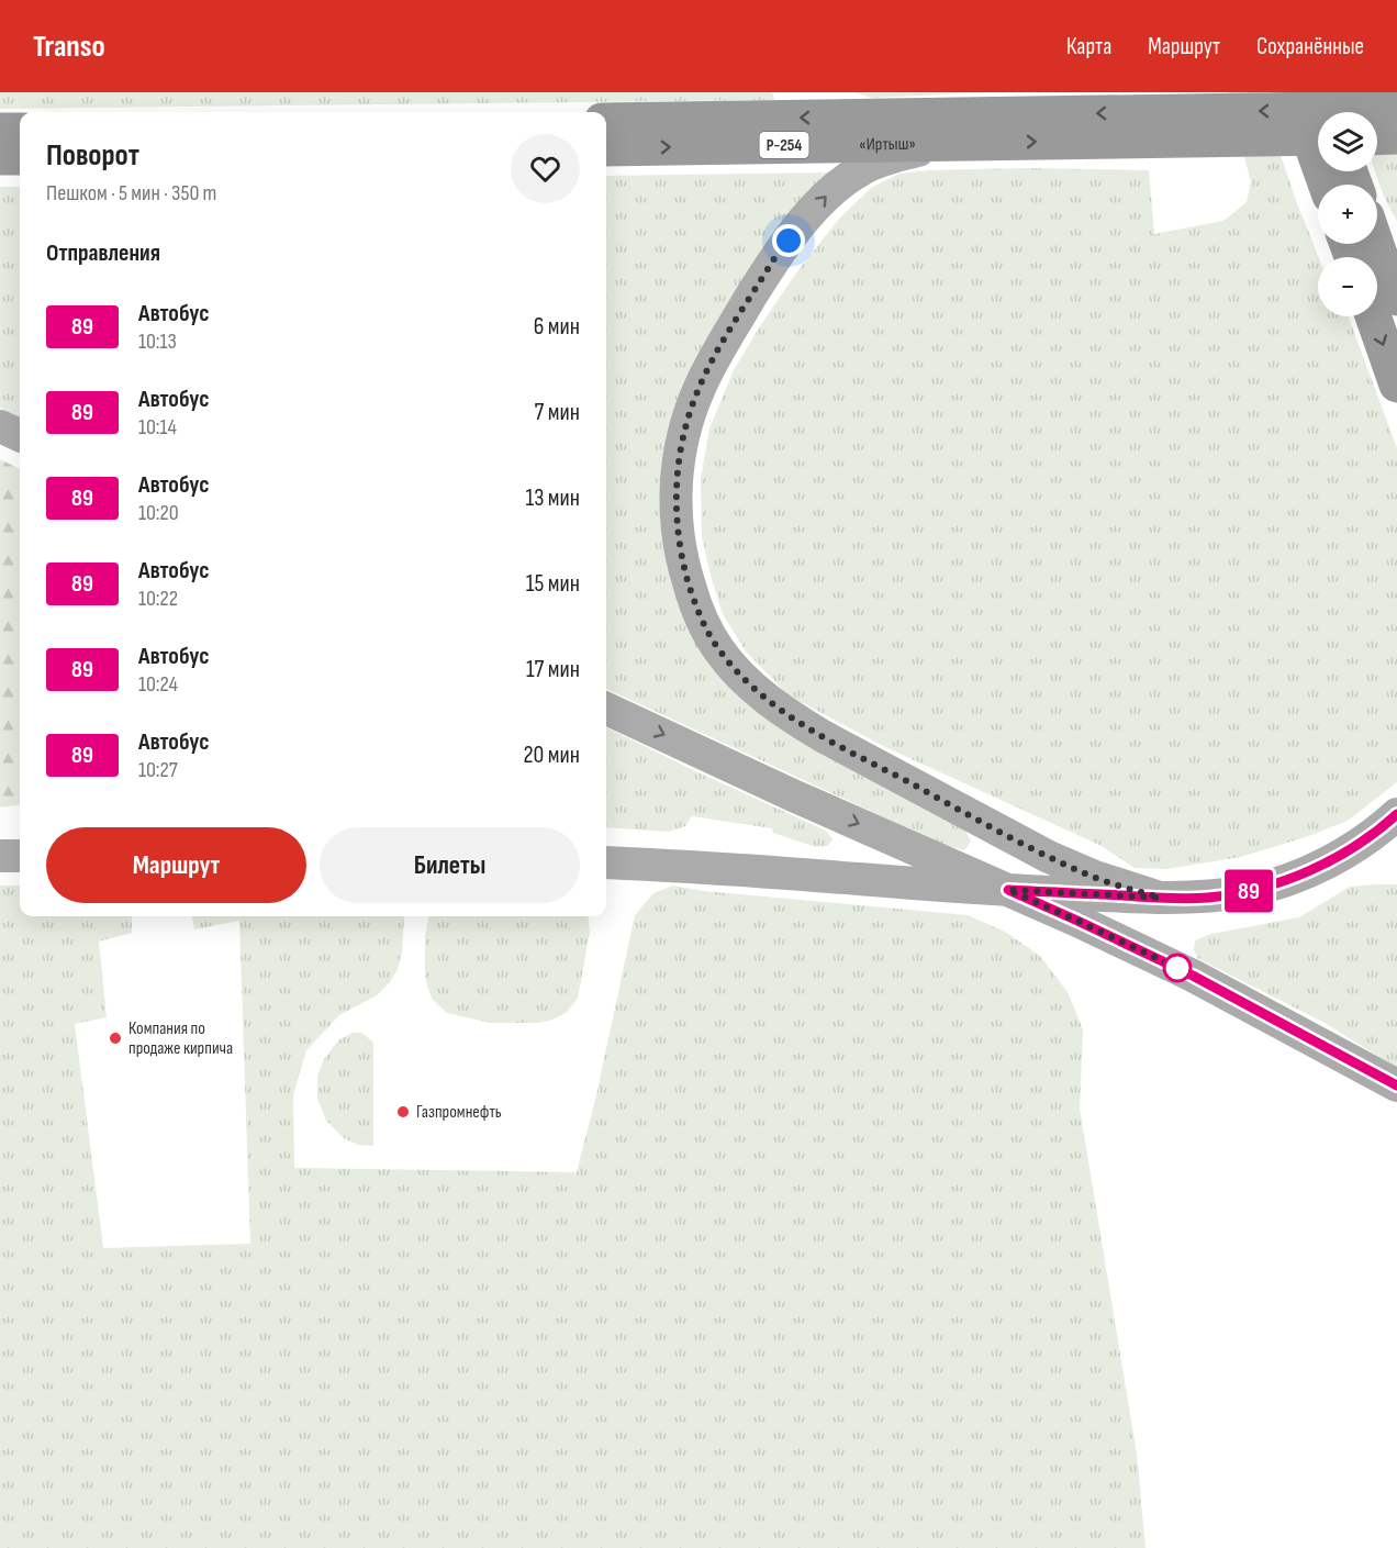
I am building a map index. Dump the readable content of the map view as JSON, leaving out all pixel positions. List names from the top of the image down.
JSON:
{
  "streets": {
    "highway": ["«Иртыш»", "Р-254"]
  },
  "crossings": [
    ["«Иртыш»", "Р-254"]
  ],
  "places": ["Компания по продаже кирпича", "Газпромнефть"],
  "lines": ["bus line 89"],
  "page": {
    "header": "Transo",
    "nav": ["Карта", "Маршрут", "Сохранённые"],
    "on_map": "89",
    "map_buttons": ["+", "−"],
    "heading": [
      ["Поворот", "Пешком · 5 мин · 350 m"],
      "Отправления"
    ],
    "list": [
      {
        "mark": "89",
        "name": "Автобус",
        "note": "10:13",
        "value": "6 мин"
      },
      {
        "mark": "89",
        "name": "Автобус",
        "note": "10:14",
        "value": "7 мин"
      },
      {
        "mark": "89",
        "name": "Автобус",
        "note": "10:20",
        "value": "13 мин"
      },
      {
        "mark": "89",
        "name": "Автобус",
        "note": "10:22",
        "value": "15 мин"
      },
      {
        "mark": "89",
        "name": "Автобус",
        "note": "10:24",
        "value": "17 мин"
      },
      {
        "mark": "89",
        "name": "Автобус",
        "note": "10:27",
        "value": "20 мин"
      }
    ],
    "buttons": ["Маршрут", "Билеты"]
  }
}
